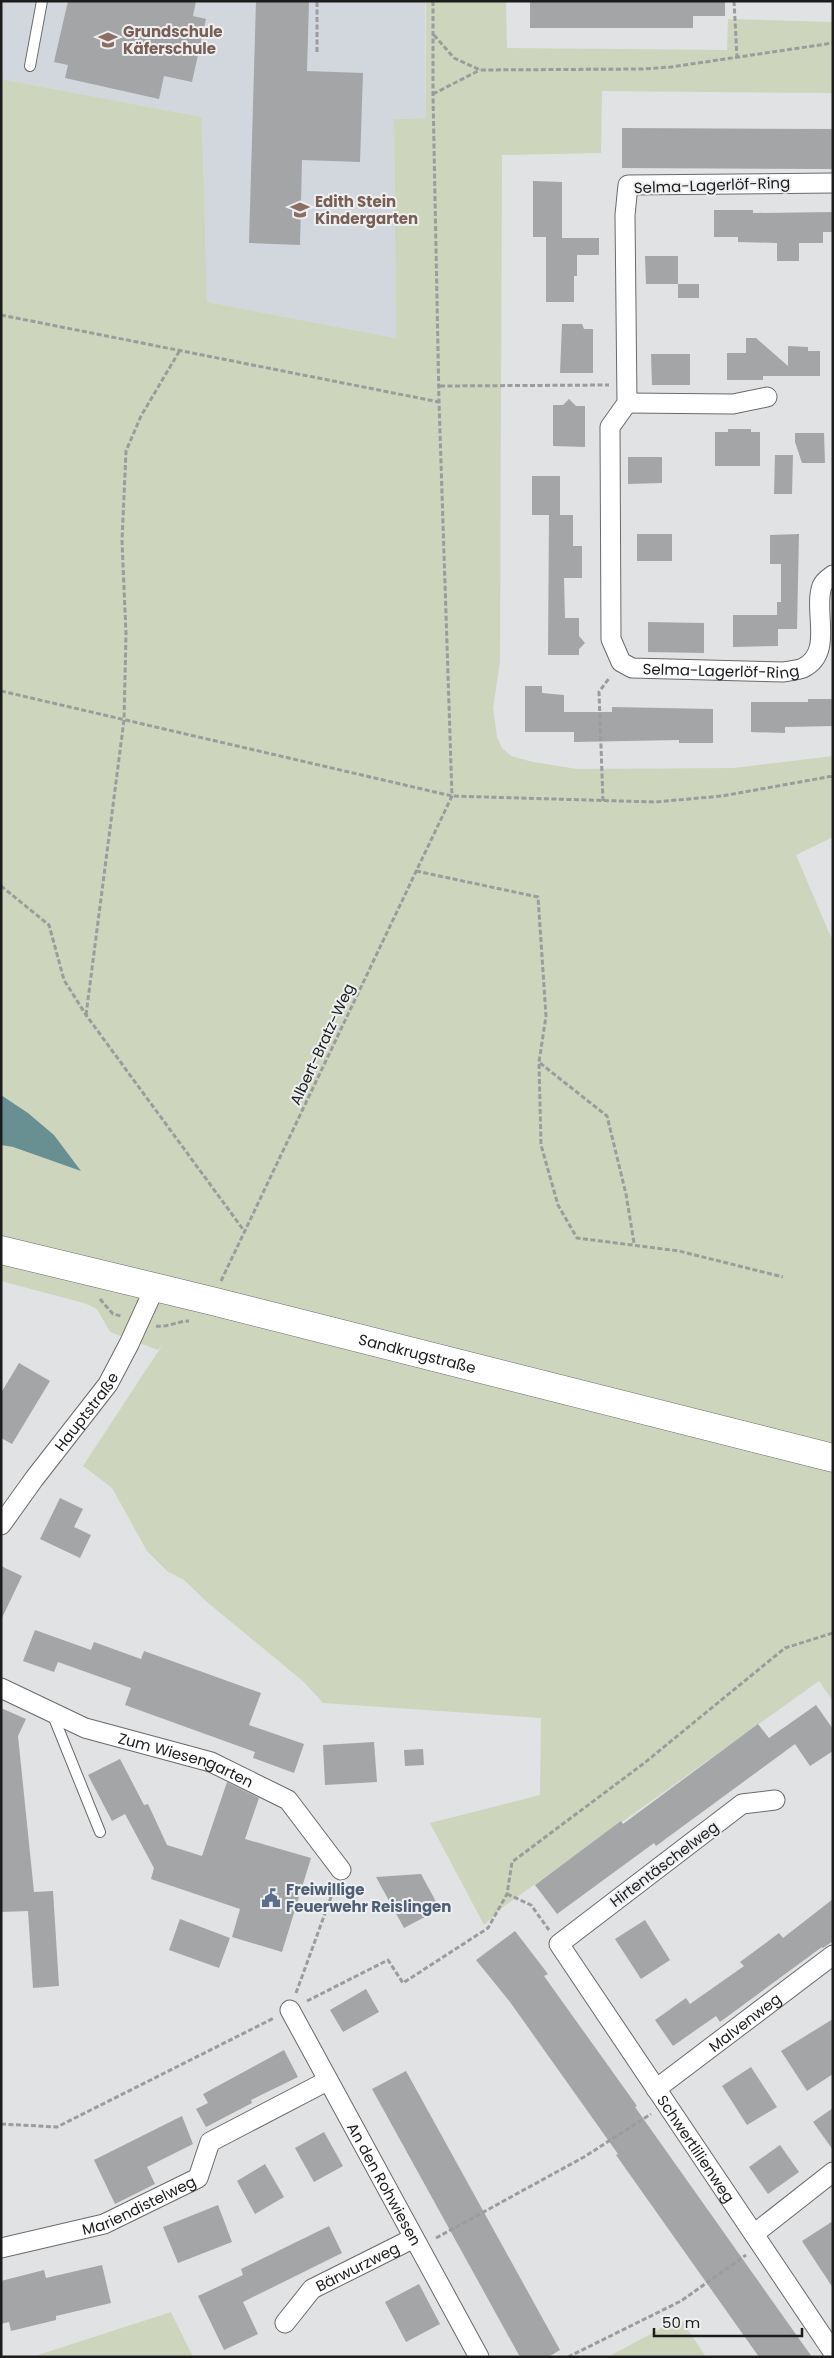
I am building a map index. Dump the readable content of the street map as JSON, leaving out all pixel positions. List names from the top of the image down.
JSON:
{
  "streets": {
    "street": [
      "Selma-Lagerlöf-Ring",
      "Sandkrugstraße",
      "Hauptstraße",
      "Zum Wiesengarten",
      "Hirtentäschelweg",
      "Malvenweg",
      "Schwertlilienweg",
      "An den Rohwiesen",
      "Mariendistelweg",
      "Bärwurzweg"
    ],
    "path": ["Albert-Bratz-Weg"]
  },
  "crossings": [
    ["Albert-Bratz-Weg", "Sandkrugstraße"],
    ["Sandkrugstraße", "Hauptstraße"],
    ["Hirtentäschelweg", "Schwertlilienweg"],
    ["Malvenweg", "Schwertlilienweg"],
    ["An den Rohwiesen", "Mariendistelweg"],
    ["An den Rohwiesen", "Bärwurzweg"]
  ],
  "places": {
    "school or university": ["Grundschule Käferschule", "Edith Stein Kindergarten"],
    "public building": ["Freiwillige Feuerwehr Reislingen"]
  },
  "scale_bar": "50 m"
}
